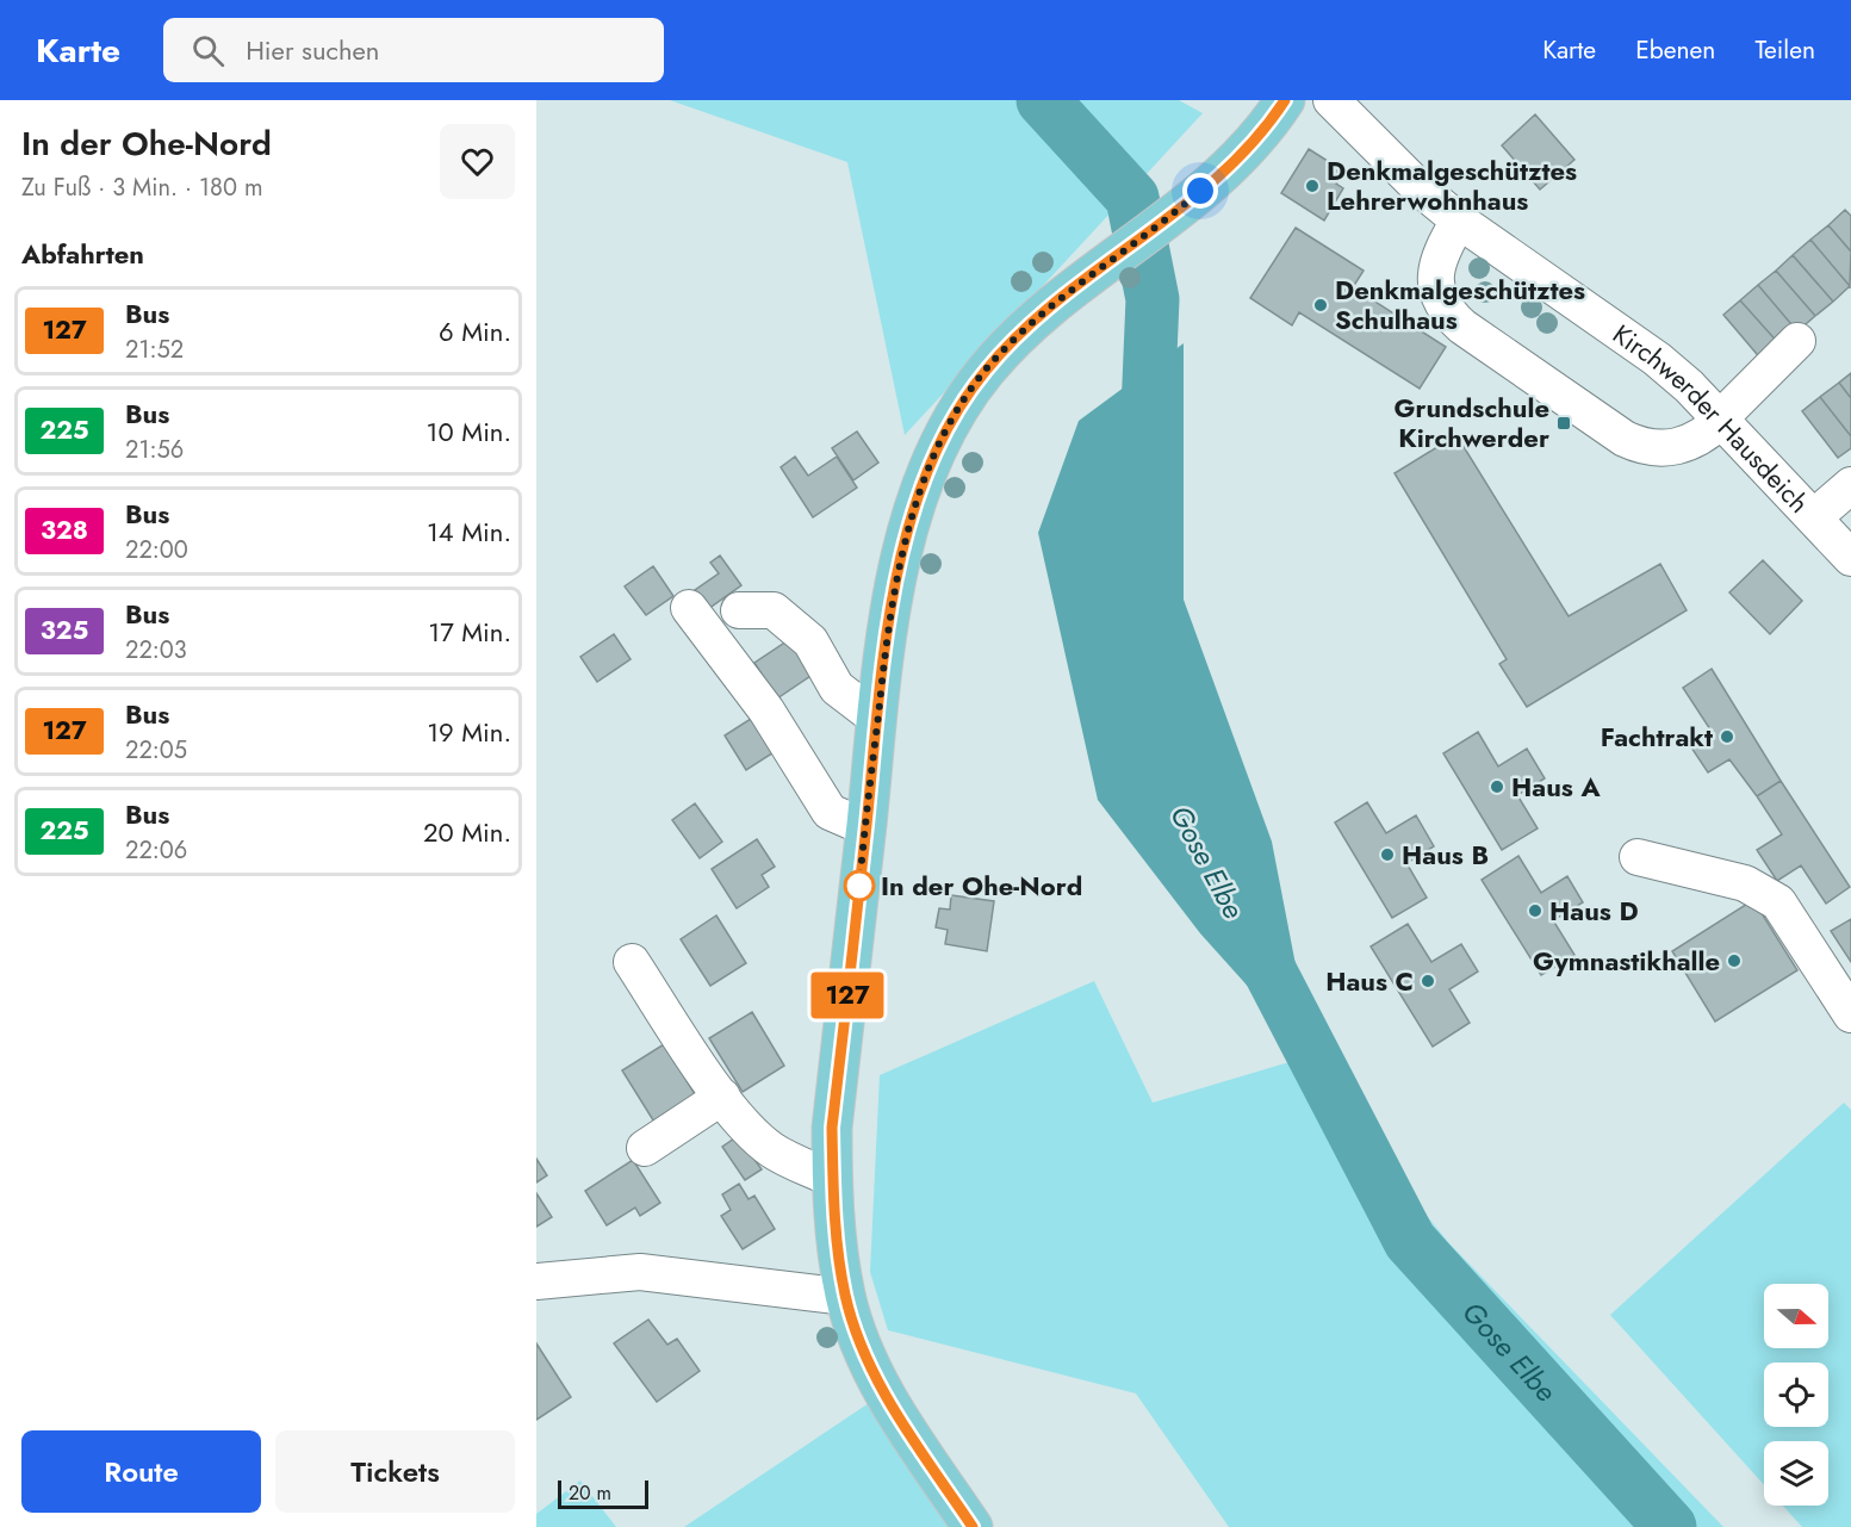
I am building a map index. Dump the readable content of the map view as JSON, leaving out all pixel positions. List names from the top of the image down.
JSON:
{
  "streets": {
    "street": ["Kirchwerder Hausdeich"]
  },
  "water": ["Gose Elbe"],
  "places": {
    "other": [
      "Denkmalgeschütztes Lehrerwohnhaus",
      "Denkmalgeschütztes Schulhaus",
      "Fachtrakt",
      "Haus A",
      "Haus B",
      "In der Ohe-Nord",
      "Haus D",
      "Gymnastikhalle",
      "Haus C"
    ],
    "transit": ["Grundschule Kirchwerder"]
  },
  "lines": ["bus line 127"],
  "scale_bar": "20 m",
  "north": "right",
  "page": {
    "header": "Karte",
    "search": "Hier suchen",
    "nav": ["Karte", "Ebenen", "Teilen"],
    "heading": [
      ["In der Ohe-Nord", "Zu Fuß · 3 Min. · 180 m"],
      "Abfahrten"
    ],
    "on_map": "127",
    "list": [
      {
        "mark": "127",
        "name": "Bus",
        "note": "21:52",
        "value": "6 Min."
      },
      {
        "mark": "225",
        "name": "Bus",
        "note": "21:56",
        "value": "10 Min."
      },
      {
        "mark": "328",
        "name": "Bus",
        "note": "22:00",
        "value": "14 Min."
      },
      {
        "mark": "325",
        "name": "Bus",
        "note": "22:03",
        "value": "17 Min."
      },
      {
        "mark": "127",
        "name": "Bus",
        "note": "22:05",
        "value": "19 Min."
      },
      {
        "mark": "225",
        "name": "Bus",
        "note": "22:06",
        "value": "20 Min."
      }
    ],
    "buttons": ["Route", "Tickets"],
    "scale": "20 m"
  }
}
